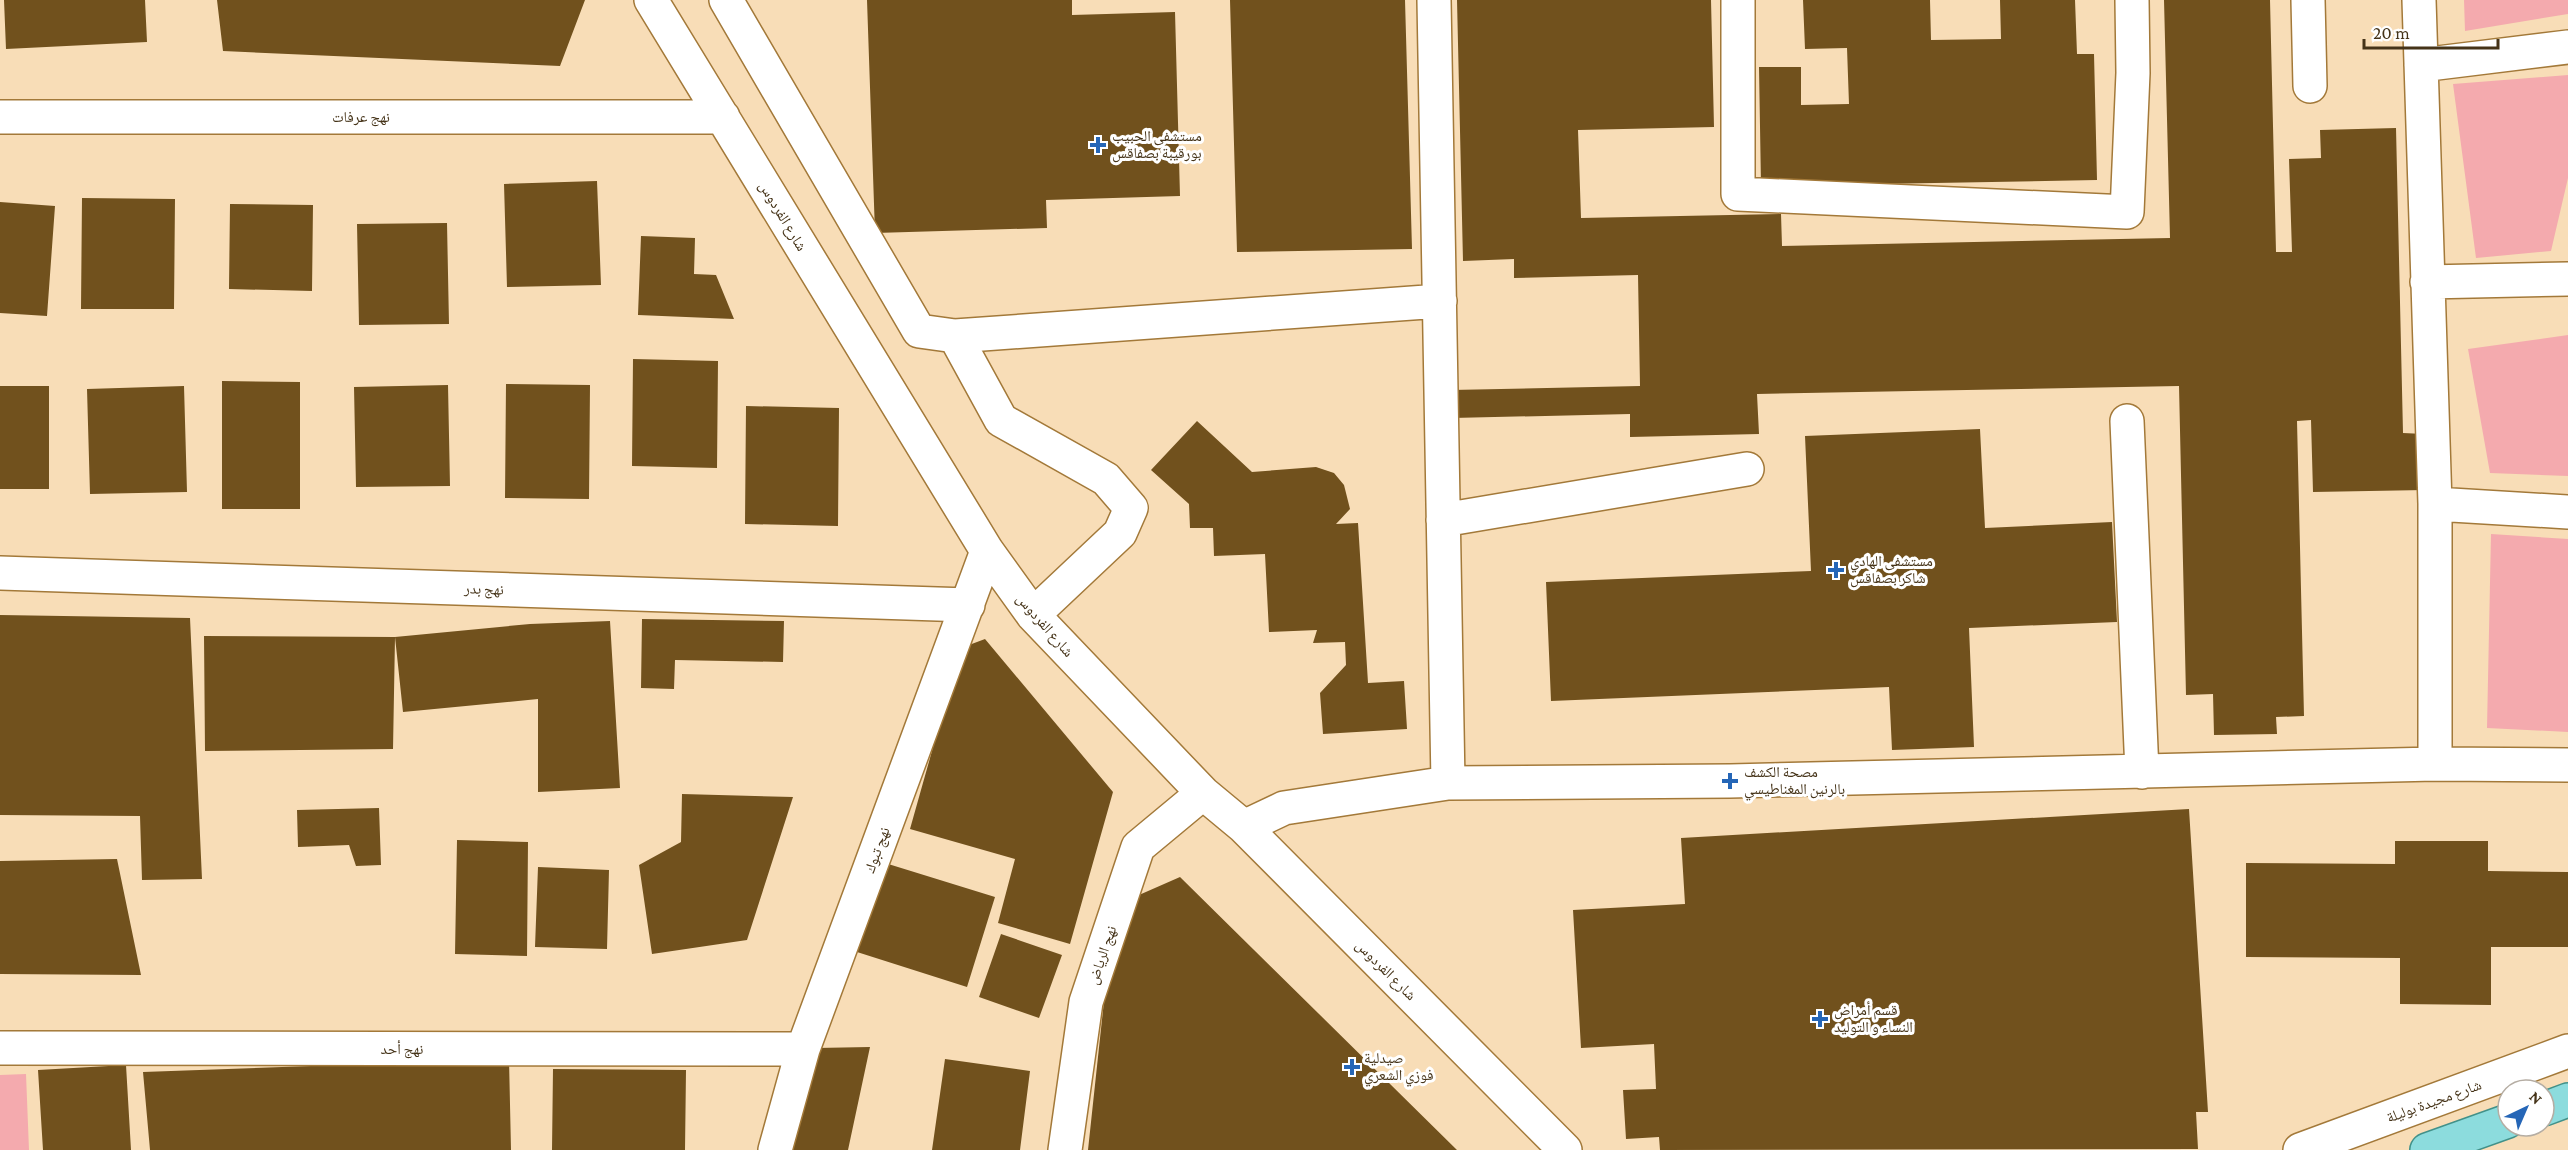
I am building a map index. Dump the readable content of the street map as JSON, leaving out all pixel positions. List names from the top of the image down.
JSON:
{
  "streets": {
    "street": [
      "نهج عرفات",
      "شارع الفردوس",
      "نهج بدر",
      "نهج تبوك",
      "نهج الرياض",
      "نهج أحد",
      "شارع مجيدة بوليلة"
    ]
  },
  "crossings": [
    ["نهج عرفات", "شارع الفردوس"],
    ["شارع الفردوس", "نهج تبوك"],
    ["شارع الفردوس", "نهج الرياض"],
    ["نهج بدر", "نهج تبوك"],
    ["نهج تبوك", "نهج أحد"]
  ],
  "places": {
    "health": [
      "مستشفى الحبيب بورقيبة بصفاقس",
      "مستشفى الهادي شاكر بصفاقس",
      "مصحة الكشف بالرنين المغناطيسي",
      "قسم أمراض النساء و التوليد",
      "صيدلية فوزي الشعري"
    ]
  },
  "scale_bar": "20 m",
  "north": "top right"
}
